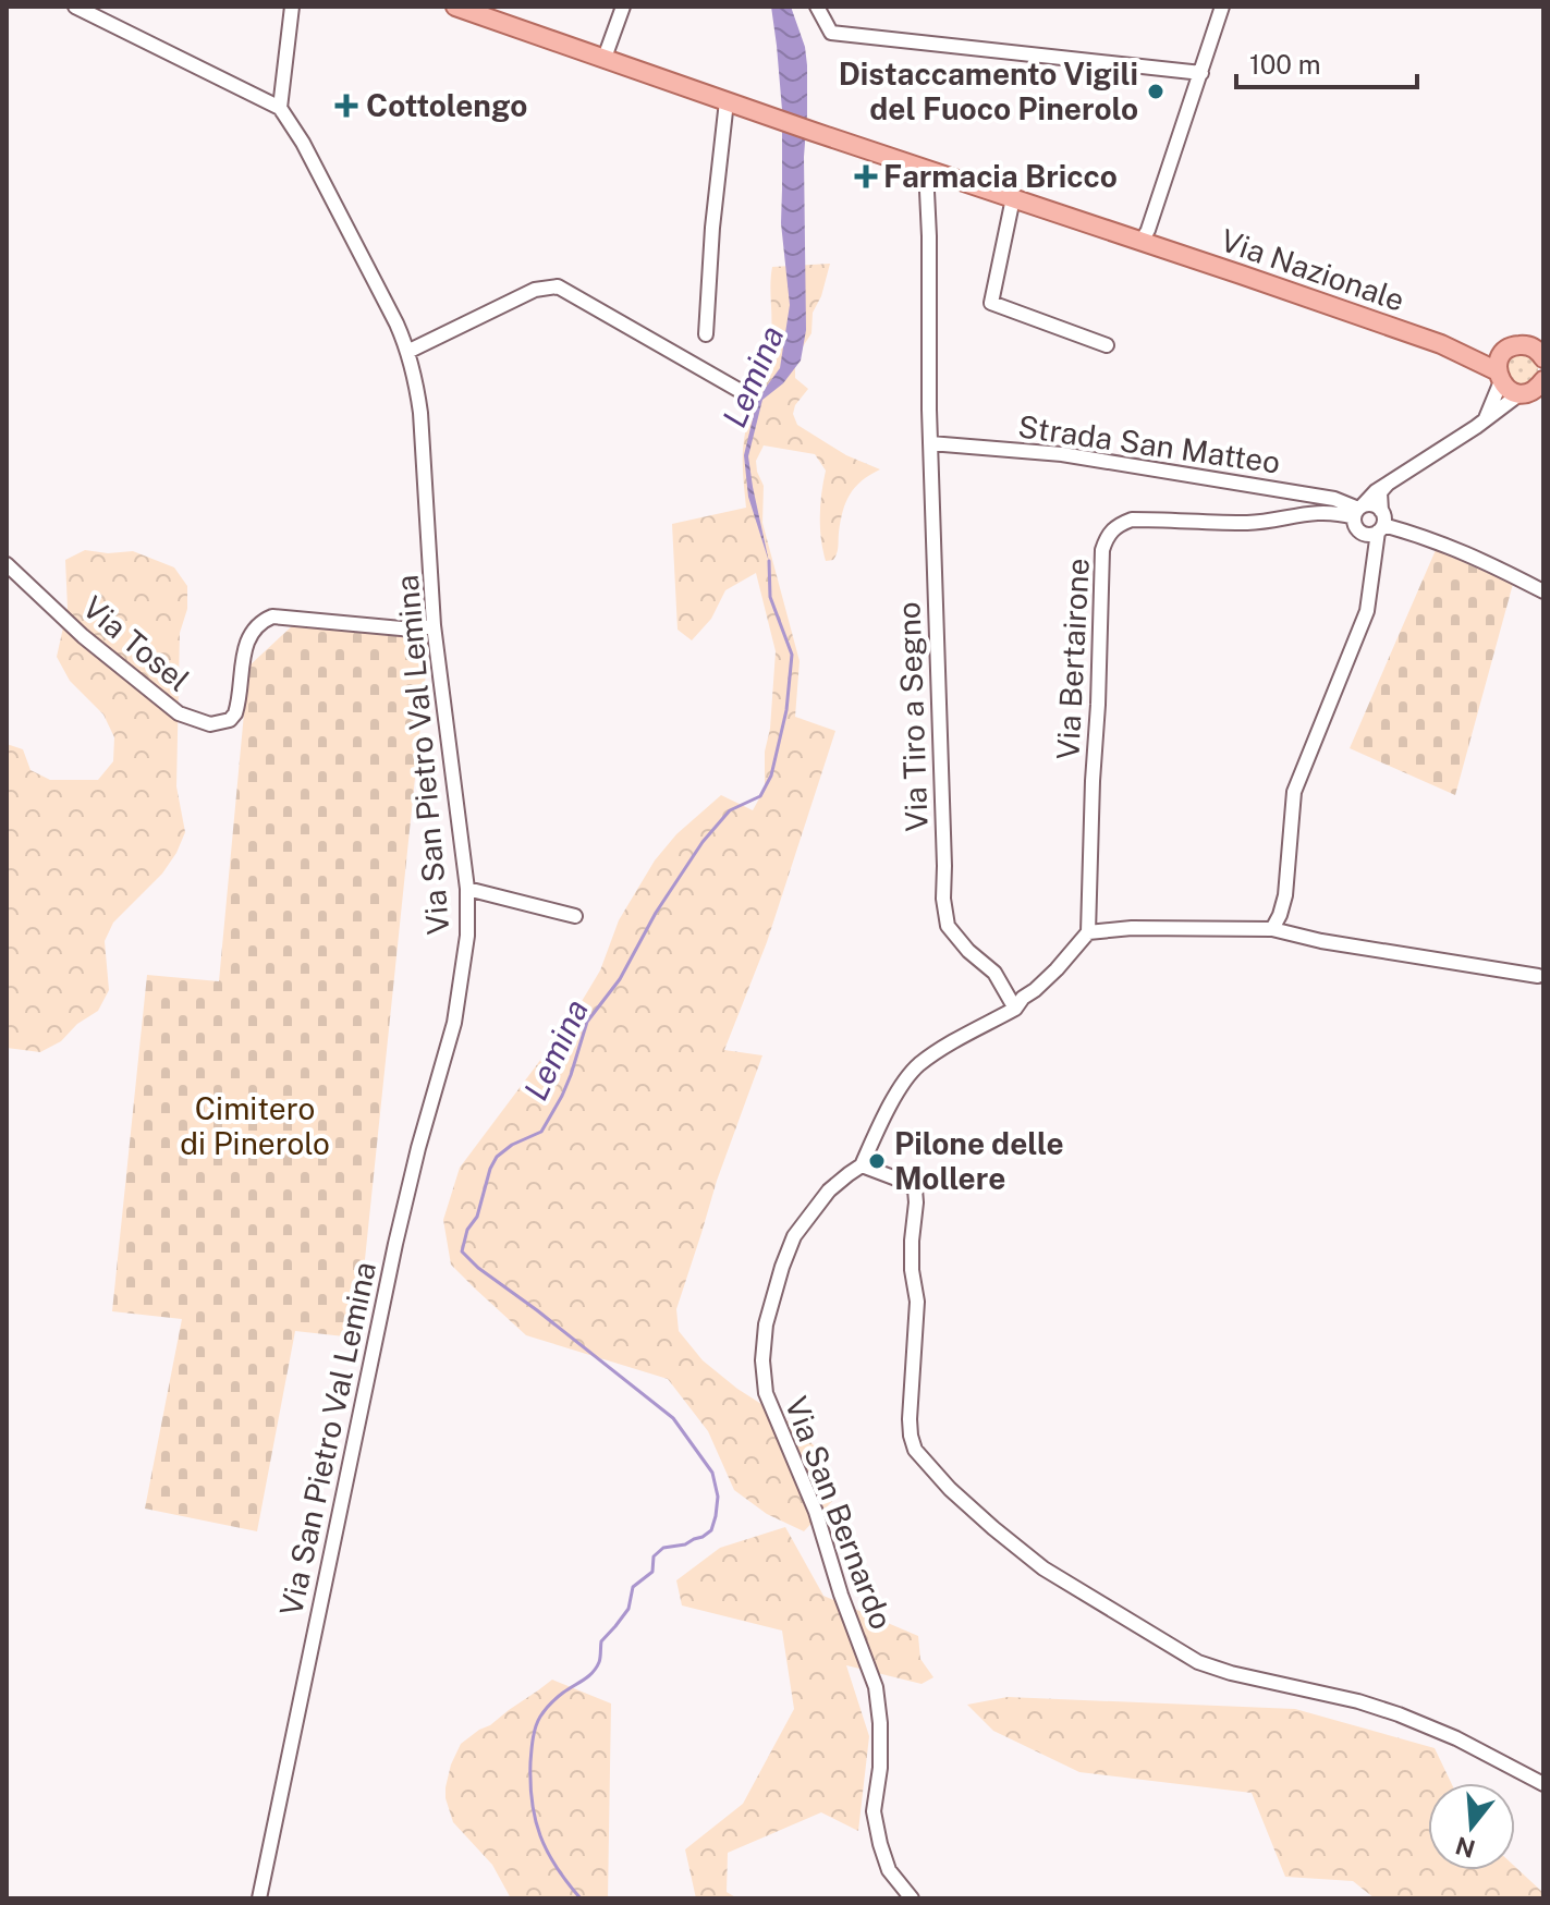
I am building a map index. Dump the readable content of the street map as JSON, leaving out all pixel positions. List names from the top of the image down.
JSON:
{
  "streets": {
    "main road": ["Via Nazionale"],
    "street": [
      "Strada San Matteo",
      "Via Tosel",
      "Via Bertairone",
      "Via Tiro a Segno",
      "Via San Pietro Val Lemina",
      "Via San Bernardo"
    ]
  },
  "crossings": [
    ["Via Nazionale", "Via Tiro a Segno"],
    ["Strada San Matteo", "Via Bertairone"],
    ["Strada San Matteo", "Via Tiro a Segno"],
    ["Via Tosel", "Via San Pietro Val Lemina"]
  ],
  "water": ["Lemina"],
  "parks": ["Cimitero di Pinerolo"],
  "places": {
    "other": ["Distaccamento Vigili del Fuoco Pinerolo", "Pilone delle Mollere"],
    "health": ["Cottolengo", "Farmacia Bricco"]
  },
  "scale_bar": "100 m",
  "north": "bottom"
}
